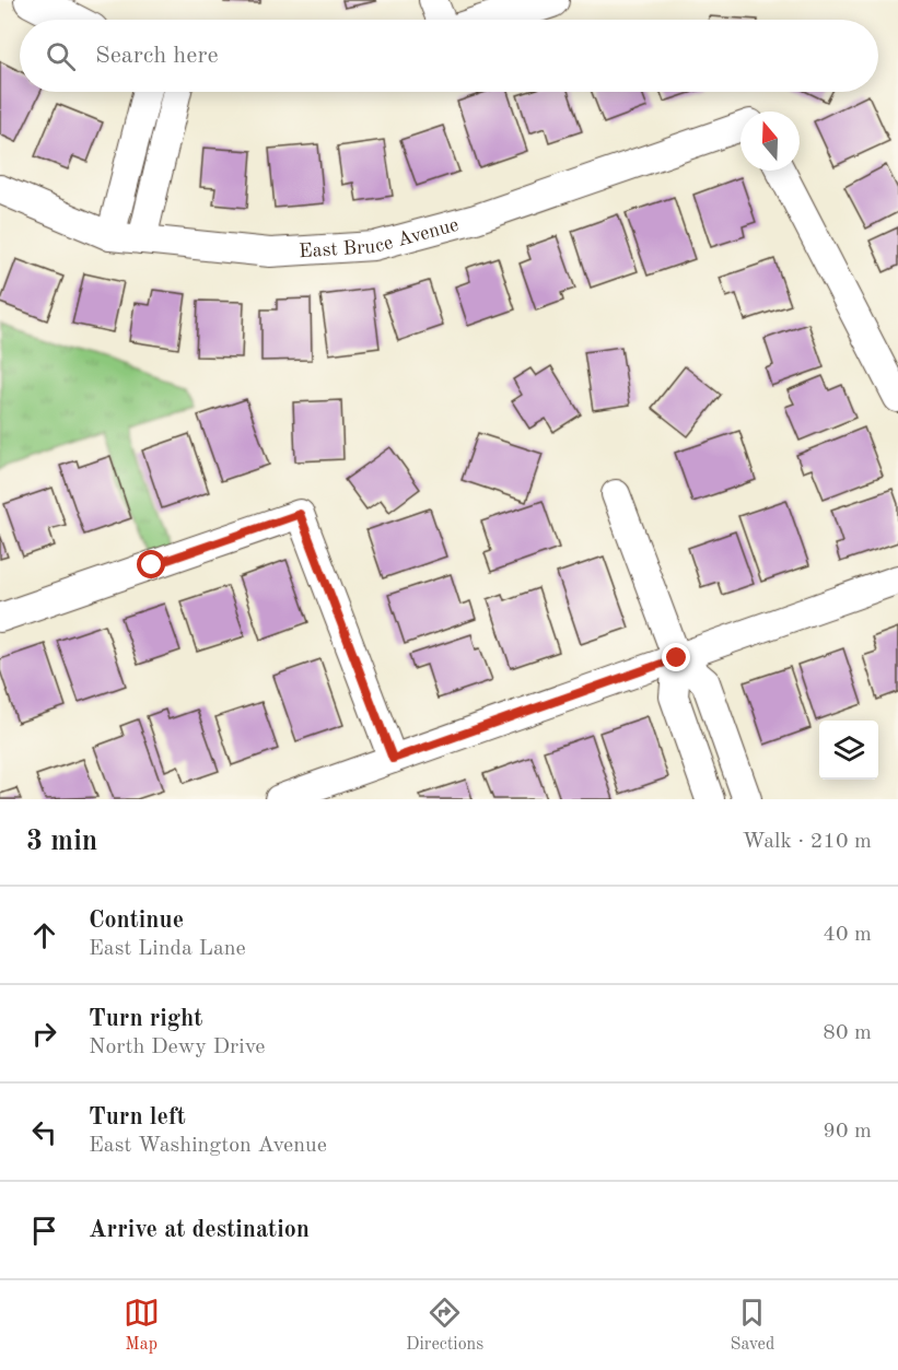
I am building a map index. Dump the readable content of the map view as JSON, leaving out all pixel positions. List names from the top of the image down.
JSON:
{
  "streets": {
    "street": ["East Bruce Avenue"]
  },
  "north": "top",
  "page": {
    "search": "Search here",
    "heading": ["3 min", "Walk · 210 m"],
    "list": [
      ["Continue", "East Linda Lane", "40 m"],
      ["Turn right", "North Dewy Drive", "80 m"],
      ["Turn left", "East Washington Avenue", "90 m"],
      "Arrive at destination"
    ],
    "nav": ["Map", "Directions", "Saved"]
  }
}
